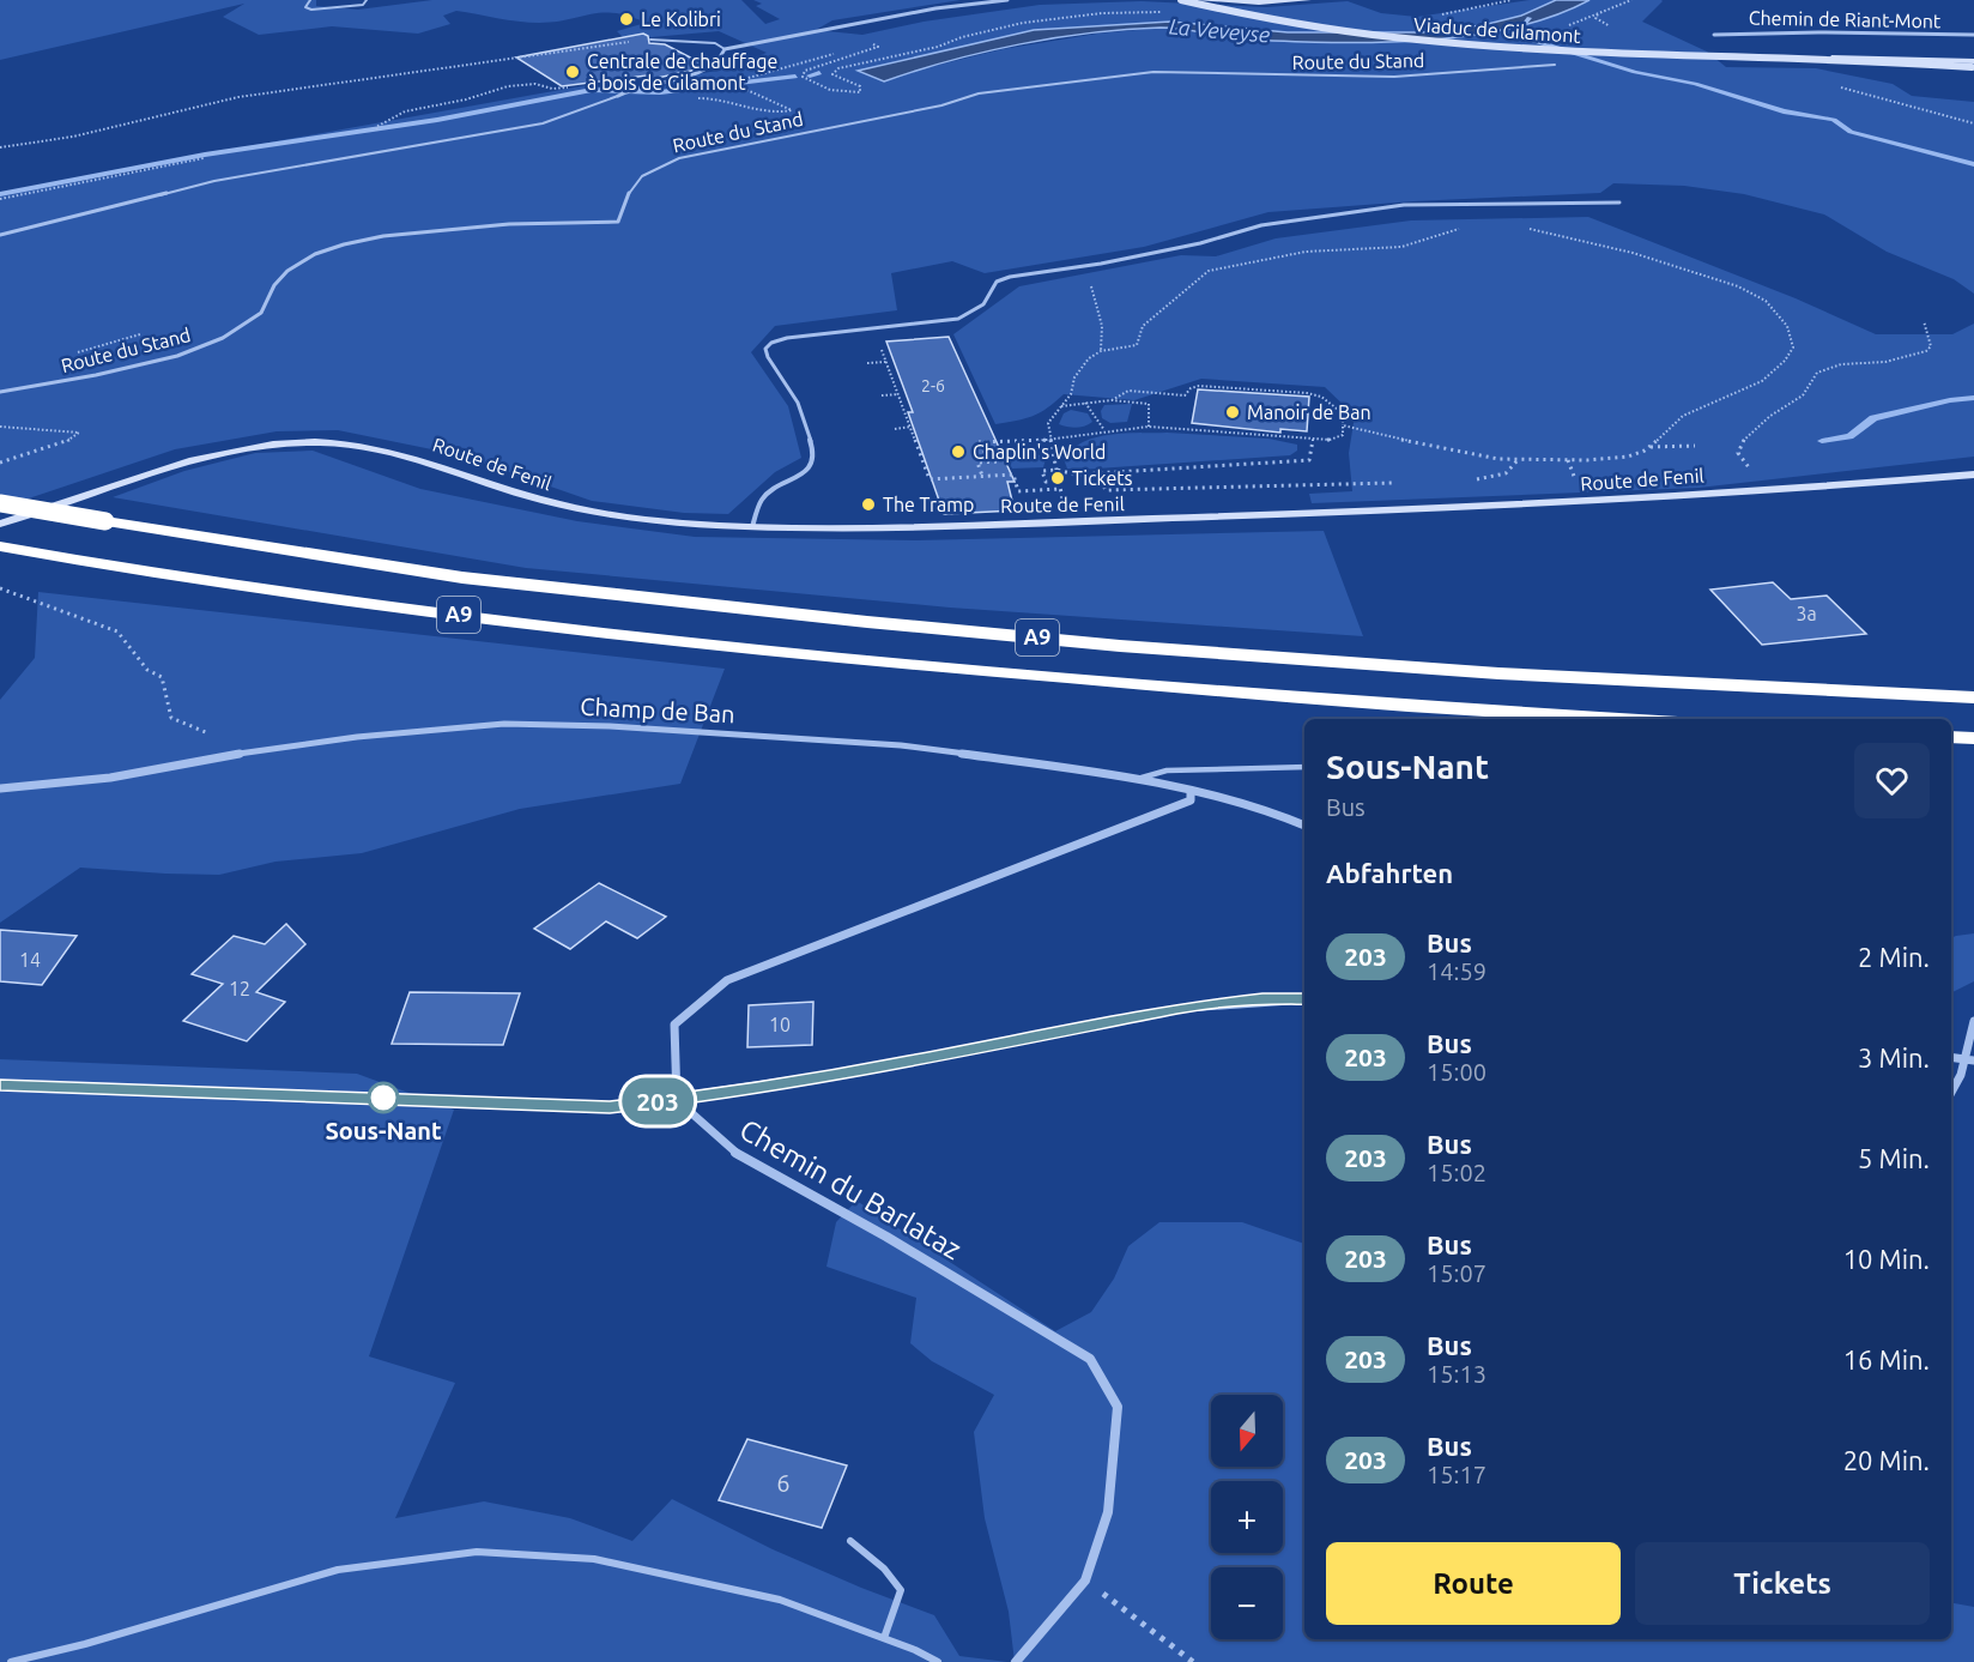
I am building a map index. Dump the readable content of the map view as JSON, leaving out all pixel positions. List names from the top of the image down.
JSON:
{
  "streets": {
    "highway": ["A9"],
    "street": [
      "Chemin de Riant-Mont",
      "Viaduc de Gilamont",
      "Route de Fenil",
      "Champ de Ban",
      "Chemin du Barlataz"
    ],
    "lane": ["Route du Stand"]
  },
  "water": ["La Veveyse"],
  "places": [
    "Le Kolibri",
    "Centrale de chauffage à bois de Gilamont",
    "Manoir de Ban",
    "Chaplin's World",
    "Tickets",
    "The Tramp",
    "Sous-Nant"
  ],
  "lines": ["bus line 203"],
  "house_numbers": [
    "2-6",
    "3a",
    "14",
    "12",
    "10",
    "6"
  ],
  "north": "bottom",
  "page": {
    "on_map": "203",
    "heading": [
      ["Sous-Nant", "Bus"],
      "Abfahrten"
    ],
    "list": [
      {
        "mark": "203",
        "name": "Bus",
        "note": "14:59",
        "value": "2 Min."
      },
      {
        "mark": "203",
        "name": "Bus",
        "note": "15:00",
        "value": "3 Min."
      },
      {
        "mark": "203",
        "name": "Bus",
        "note": "15:02",
        "value": "5 Min."
      },
      {
        "mark": "203",
        "name": "Bus",
        "note": "15:07",
        "value": "10 Min."
      },
      {
        "mark": "203",
        "name": "Bus",
        "note": "15:13",
        "value": "16 Min."
      },
      {
        "mark": "203",
        "name": "Bus",
        "note": "15:17",
        "value": "20 Min."
      }
    ],
    "map_buttons": ["+", "−"],
    "buttons": ["Route", "Tickets"]
  }
}
